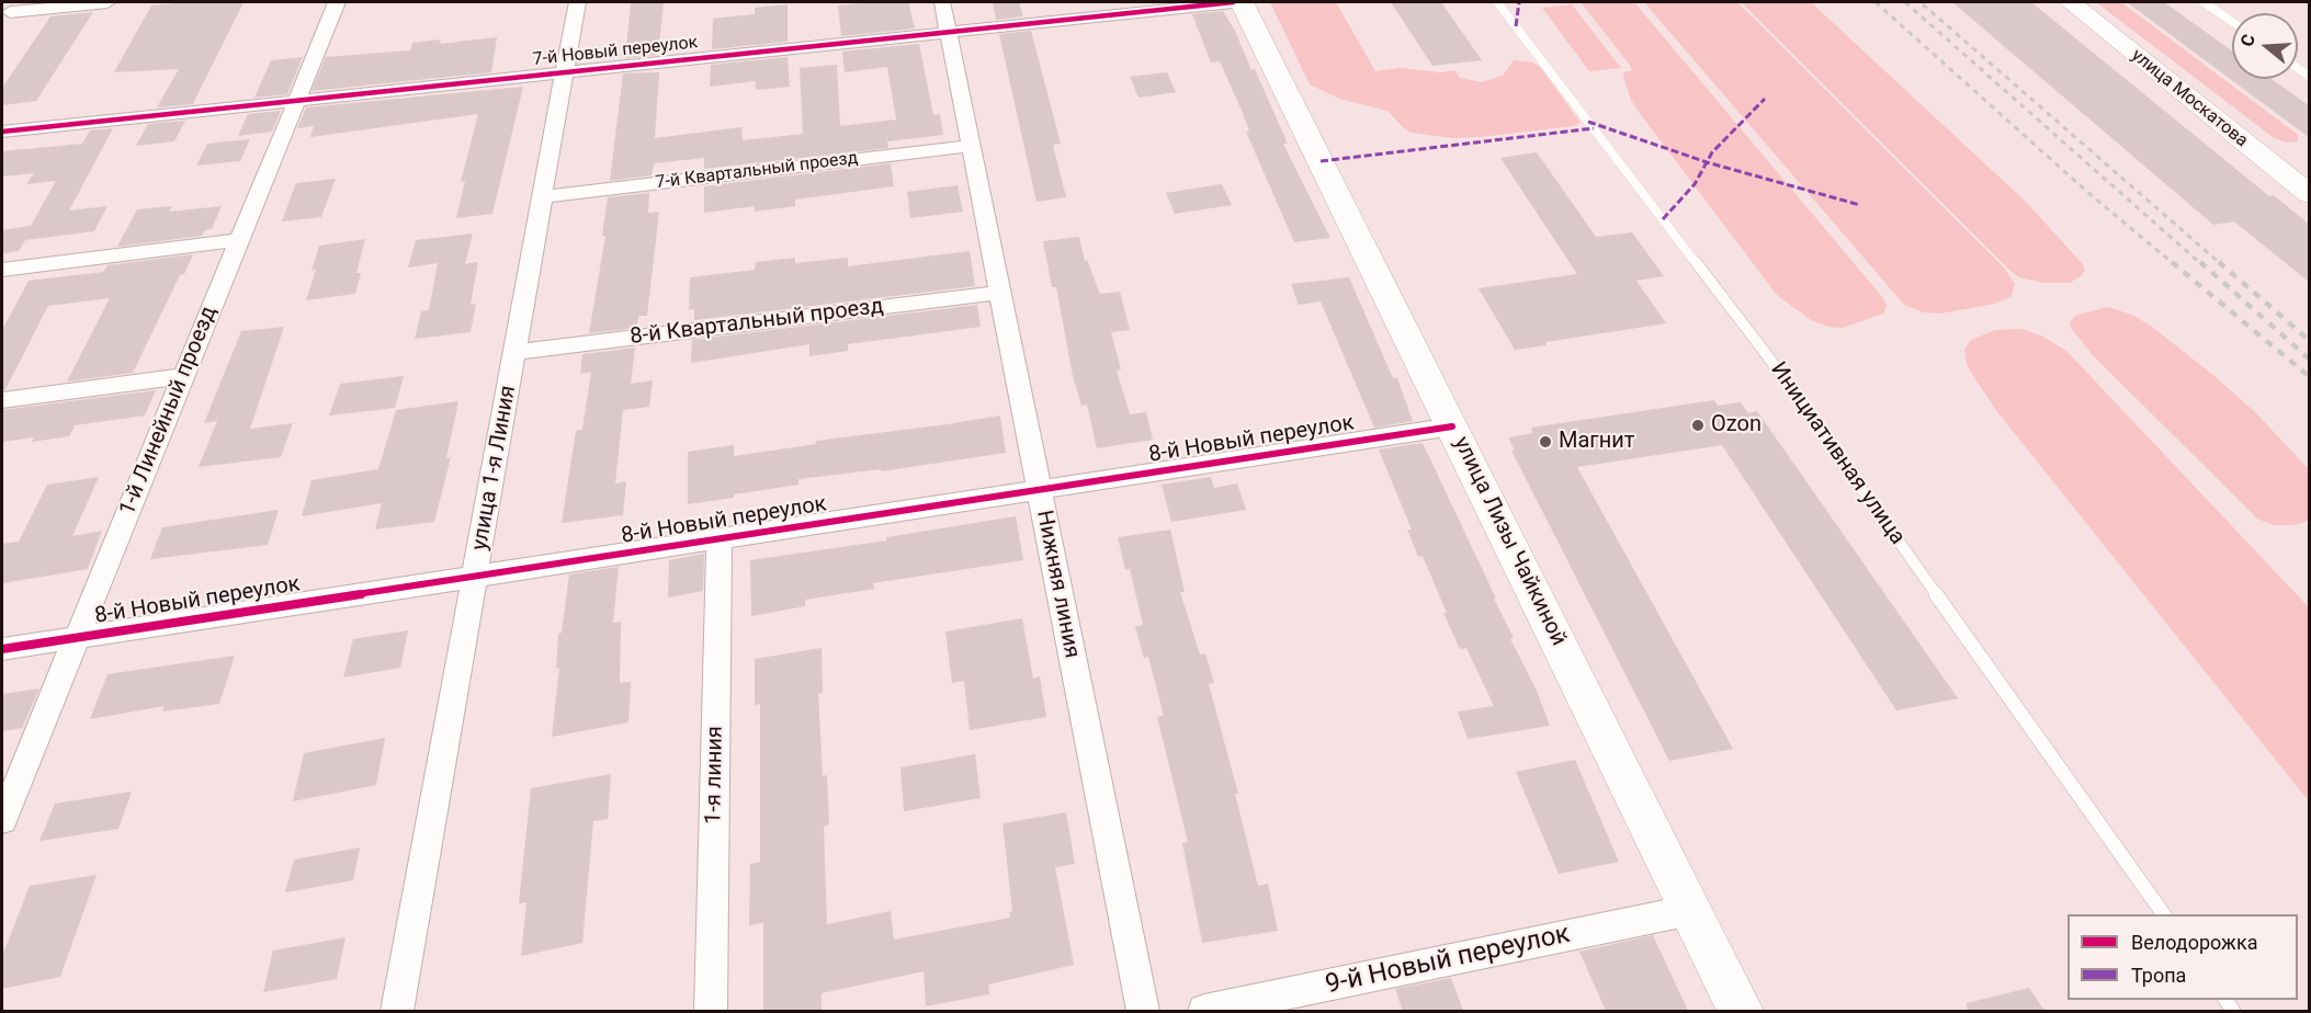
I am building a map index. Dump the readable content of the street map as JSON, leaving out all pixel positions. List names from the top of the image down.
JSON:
{
  "streets": {
    "main road": ["улица Москатова", "улица Лизы Чайкиной"],
    "street": [
      "7-й Новый переулок",
      "7-й Квартальный проезд",
      "8-й Квартальный проезд",
      "1-й Линейный проезд",
      "8-й Новый переулок",
      "улица 1-я Линия",
      "Нижняя линия",
      "1-я линия",
      "9-й Новый переулок"
    ],
    "lane": ["Инициативная улица"]
  },
  "crossings": [
    ["7-й Новый переулок", "1-й Линейный проезд"],
    ["7-й Новый переулок", "улица 1-я Линия"],
    ["7-й Новый переулок", "Нижняя линия"],
    ["7-й Квартальный проезд", "улица 1-я Линия"],
    ["7-й Квартальный проезд", "Нижняя линия"],
    ["8-й Квартальный проезд", "улица 1-я Линия"],
    ["8-й Квартальный проезд", "Нижняя линия"],
    ["1-й Линейный проезд", "8-й Новый переулок"],
    ["8-й Новый переулок", "улица 1-я Линия"],
    ["8-й Новый переулок", "улица Лизы Чайкиной"],
    ["8-й Новый переулок", "Нижняя линия"],
    ["8-й Новый переулок", "1-я линия"],
    ["улица Лизы Чайкиной", "9-й Новый переулок"]
  ],
  "places": ["Ozon", "Магнит"],
  "legend": ["Велодорожка", "Тропа"],
  "north": "left"
}
